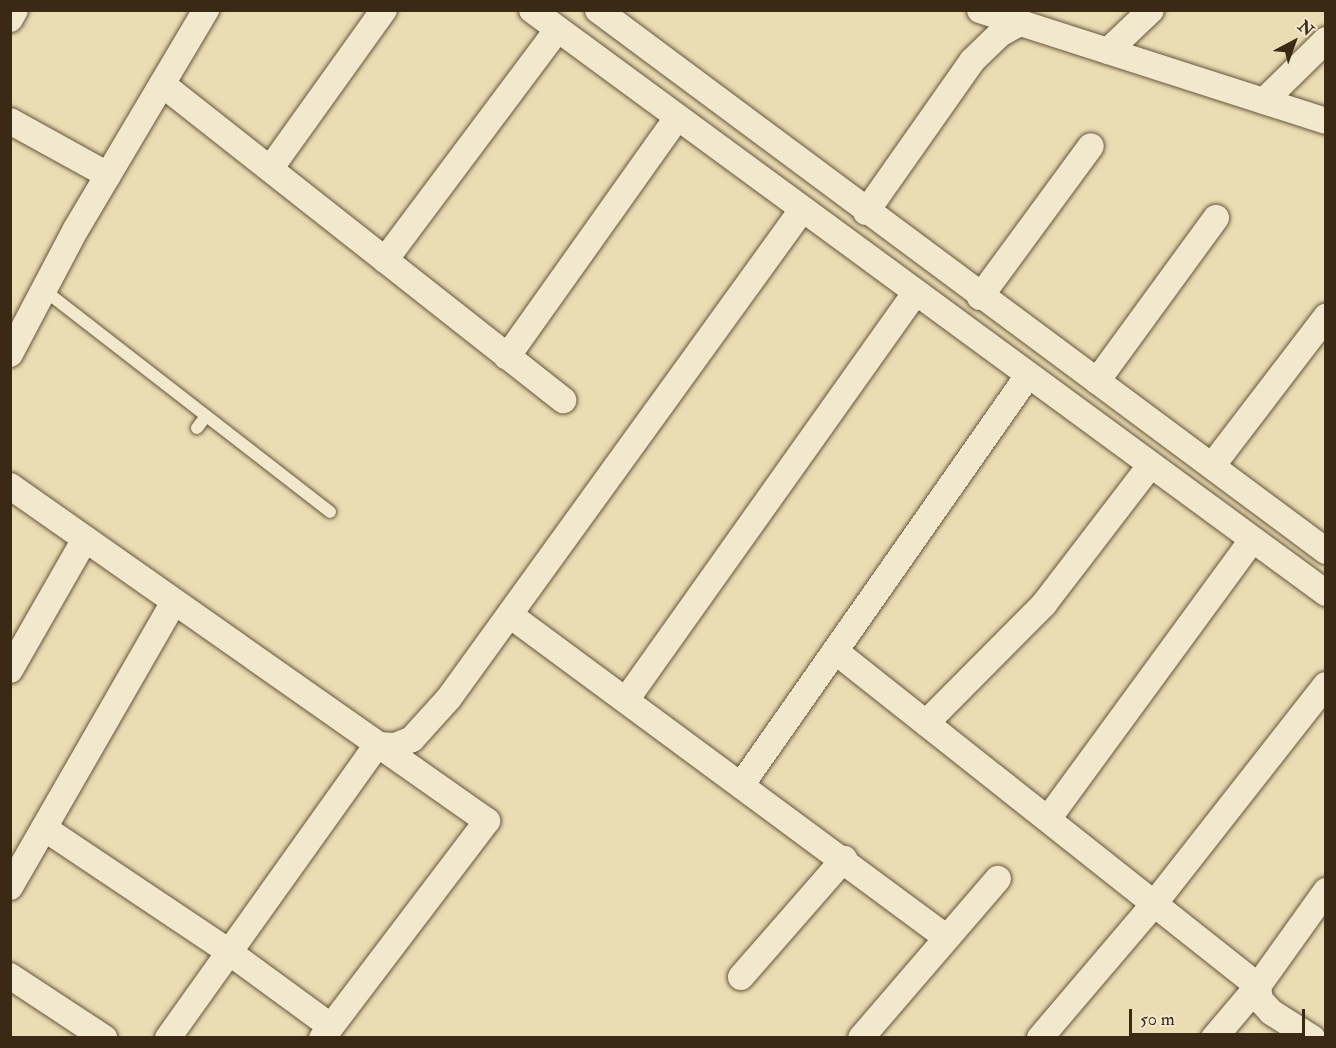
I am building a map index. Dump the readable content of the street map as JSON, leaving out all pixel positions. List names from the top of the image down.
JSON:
{
  "scale_bar": "50 m",
  "north": "top right"
}
